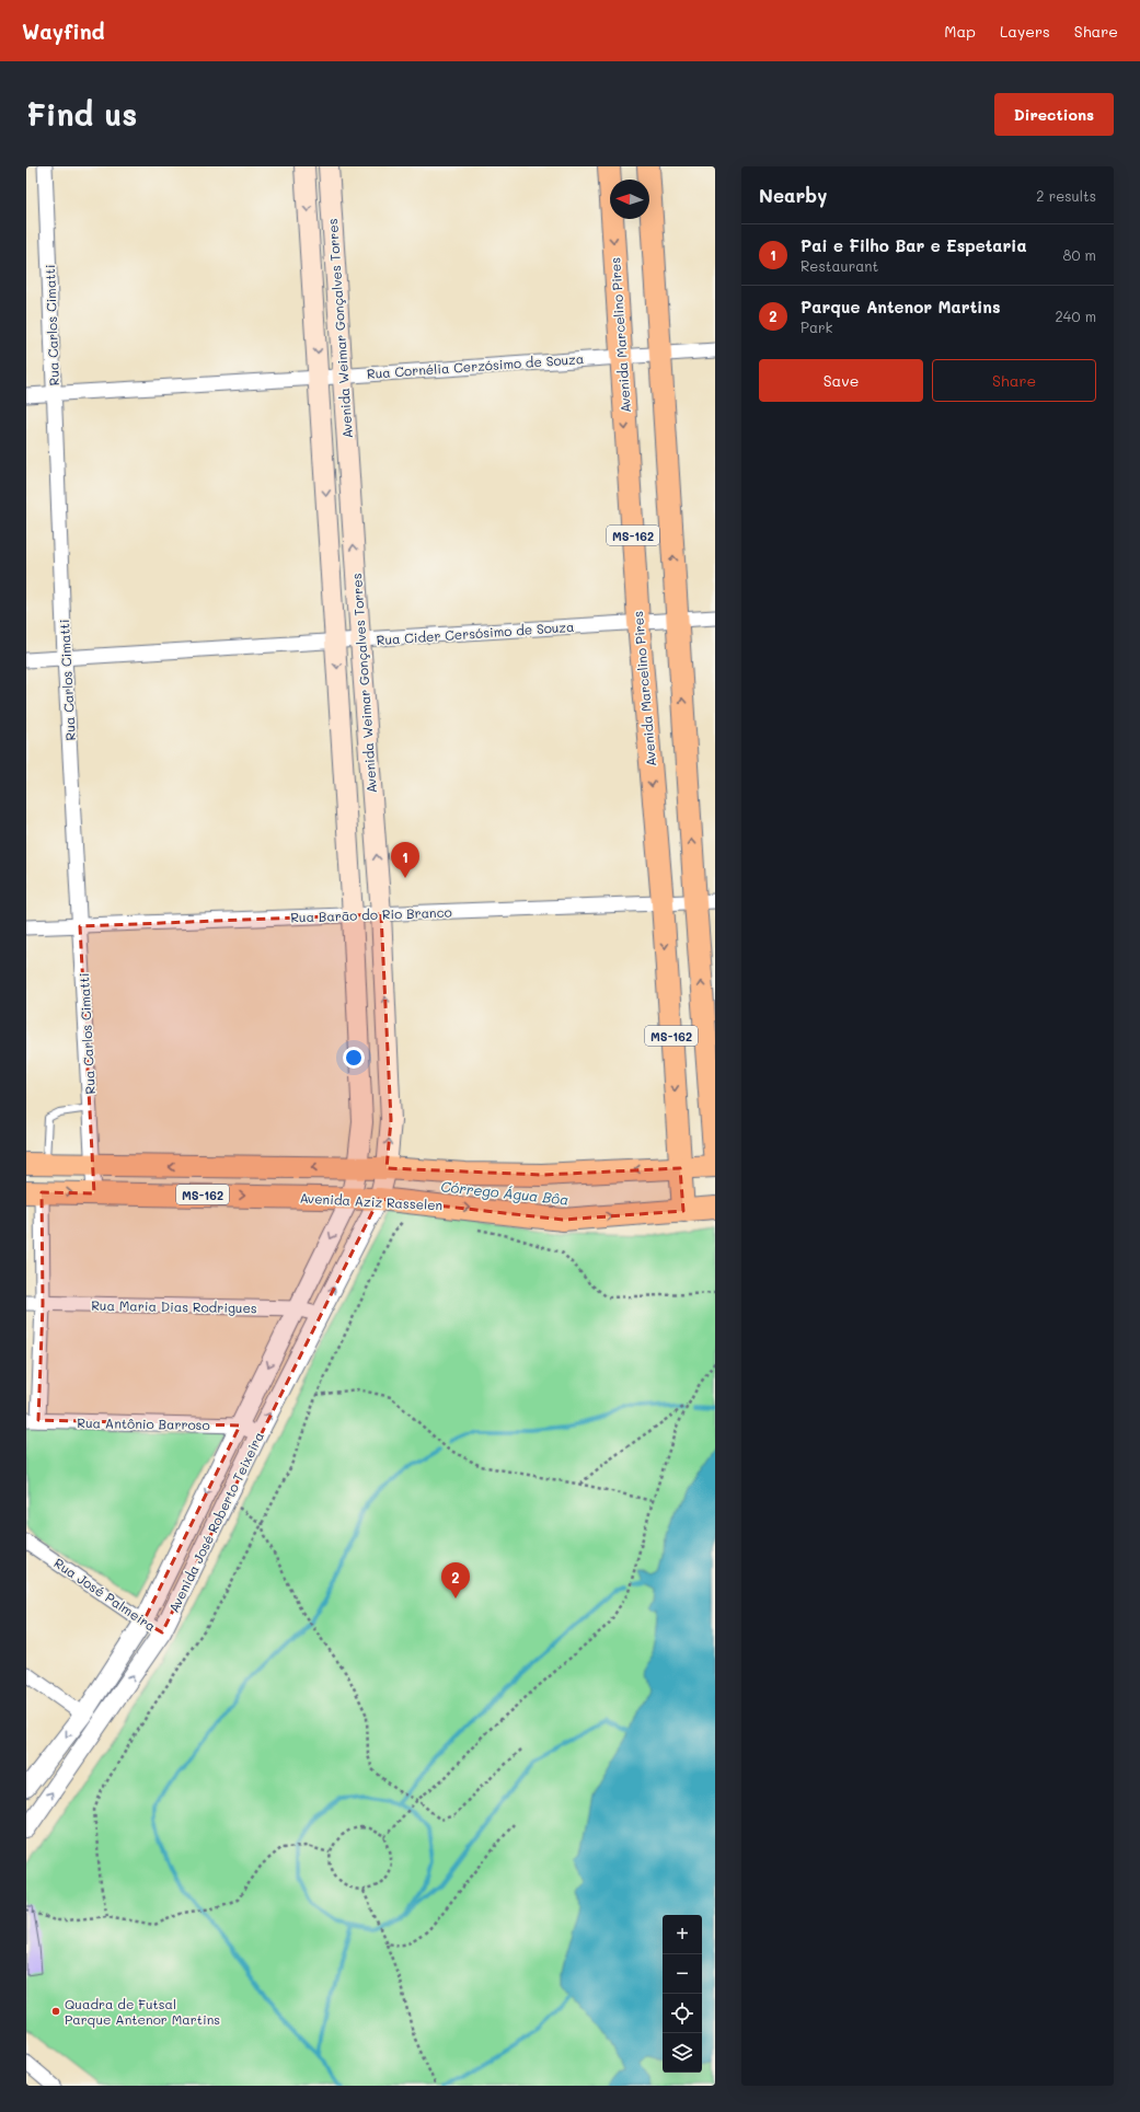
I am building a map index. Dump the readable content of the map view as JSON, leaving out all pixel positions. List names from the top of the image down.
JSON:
{
  "streets": {
    "main road": [
      "Avenida Weimar Gonçalves Torres",
      "Avenida Marcelino Pires",
      "MS-162",
      "Avenida Aziz Rasselen",
      "Avenida José Roberto Teixeira"
    ],
    "street": [
      "Rua Carlos Cimatti",
      "Rua Cornélia Cerzósimo de Souza",
      "Rua Cider Cersósimo de Souza",
      "Rua Barão do Rio Branco",
      "Rua Maria Dias Rodrigues",
      "Rua Antônio Barroso",
      "Rua José Palmeira"
    ]
  },
  "crossings": [
    ["Rua Carlos Cimatti", "Rua Cornélia Cerzósimo de Souza"],
    ["Rua Carlos Cimatti", "MS-162"],
    ["Rua Carlos Cimatti", "Rua Cider Cersósimo de Souza"],
    ["Rua Carlos Cimatti", "Rua Barão do Rio Branco"],
    ["Rua Carlos Cimatti", "Avenida Aziz Rasselen"],
    ["Avenida Weimar Gonçalves Torres", "Rua Cornélia Cerzósimo de Souza"],
    ["Avenida Weimar Gonçalves Torres", "MS-162"],
    ["Avenida Weimar Gonçalves Torres", "Rua Cider Cersósimo de Souza"],
    ["Avenida Weimar Gonçalves Torres", "Rua Barão do Rio Branco"],
    ["Avenida Weimar Gonçalves Torres", "Avenida Aziz Rasselen"],
    ["Avenida Weimar Gonçalves Torres", "Avenida José Roberto Teixeira"],
    ["Avenida Marcelino Pires", "Rua Cornélia Cerzósimo de Souza"],
    ["Avenida Marcelino Pires", "MS-162"],
    ["Avenida Marcelino Pires", "Rua Cider Cersósimo de Souza"],
    ["Avenida Marcelino Pires", "Rua Barão do Rio Branco"],
    ["Avenida Marcelino Pires", "Avenida Aziz Rasselen"],
    ["Rua Cornélia Cerzósimo de Souza", "MS-162"],
    ["MS-162", "Rua Cider Cersósimo de Souza"],
    ["MS-162", "Rua Barão do Rio Branco"],
    ["MS-162", "Avenida José Roberto Teixeira"],
    ["Avenida Aziz Rasselen", "Avenida José Roberto Teixeira"],
    ["Rua Maria Dias Rodrigues", "Avenida José Roberto Teixeira"],
    ["Rua Antônio Barroso", "Avenida José Roberto Teixeira"],
    ["Avenida José Roberto Teixeira", "Rua José Palmeira"]
  ],
  "water": ["Córrego Água Bôa"],
  "places": ["Quadra de Futsal Parque Antenor Martins"],
  "north": "left",
  "page": {
    "header": "Wayfind",
    "nav": ["Map", "Layers", "Share"],
    "buttons": [
      "Directions",
      ["Save", "Share"]
    ],
    "title": "Find us",
    "heading": ["Nearby", "2 results"],
    "list": [
      {
        "mark": "1",
        "name": "Pai e Filho Bar e Espetaria",
        "note": "Restaurant",
        "value": "80 m"
      },
      {
        "mark": "2",
        "name": "Parque Antenor Martins",
        "note": "Park",
        "value": "240 m"
      }
    ],
    "pins": ["1", "2"],
    "map_buttons": ["+", "−"]
  }
}
